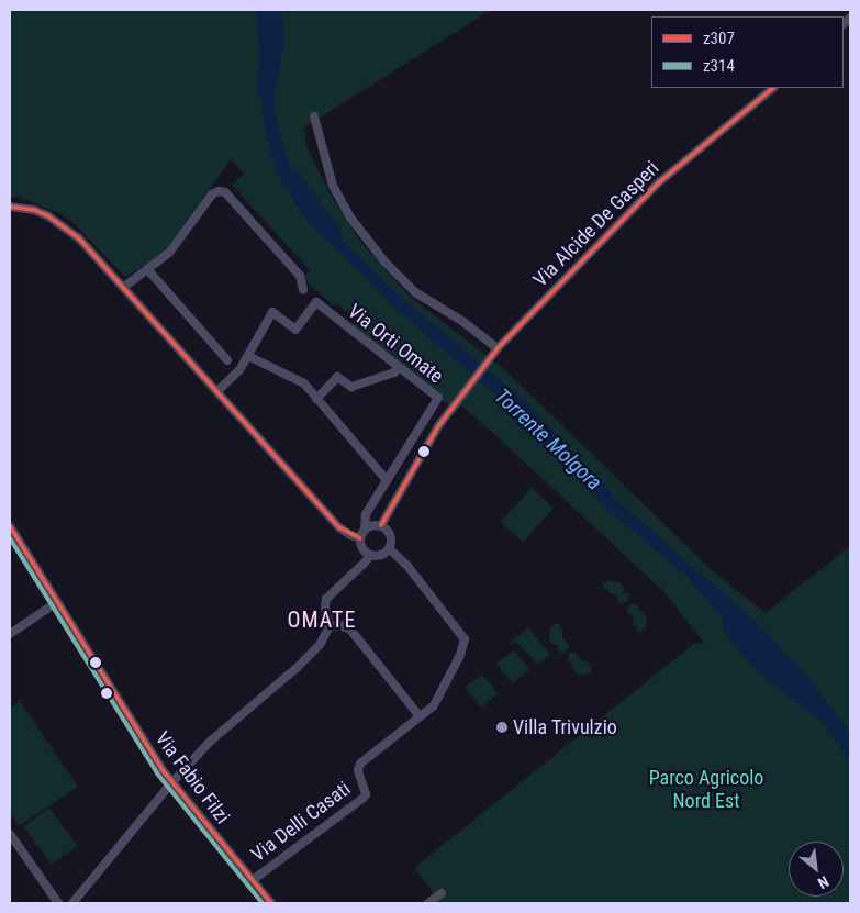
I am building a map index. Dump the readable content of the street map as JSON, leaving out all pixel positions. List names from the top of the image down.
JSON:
{
  "streets": {
    "street": [
      "Via Alcide De Gasperi",
      "Via Orti Omate",
      "Via Fabio Filzi",
      "Via Delli Casati"
    ]
  },
  "crossings": [
    ["Via Alcide De Gasperi", "Via Orti Omate"],
    ["Via Fabio Filzi", "Via Delli Casati"]
  ],
  "districts": ["OMATE"],
  "water": ["Torrente Molgora"],
  "parks": ["Parco Agricolo Nord Est"],
  "places": ["Villa Trivulzio"],
  "lines": ["transit line z307", "transit line z314"],
  "legend": ["z307", "z314"],
  "north": "bottom right"
}
